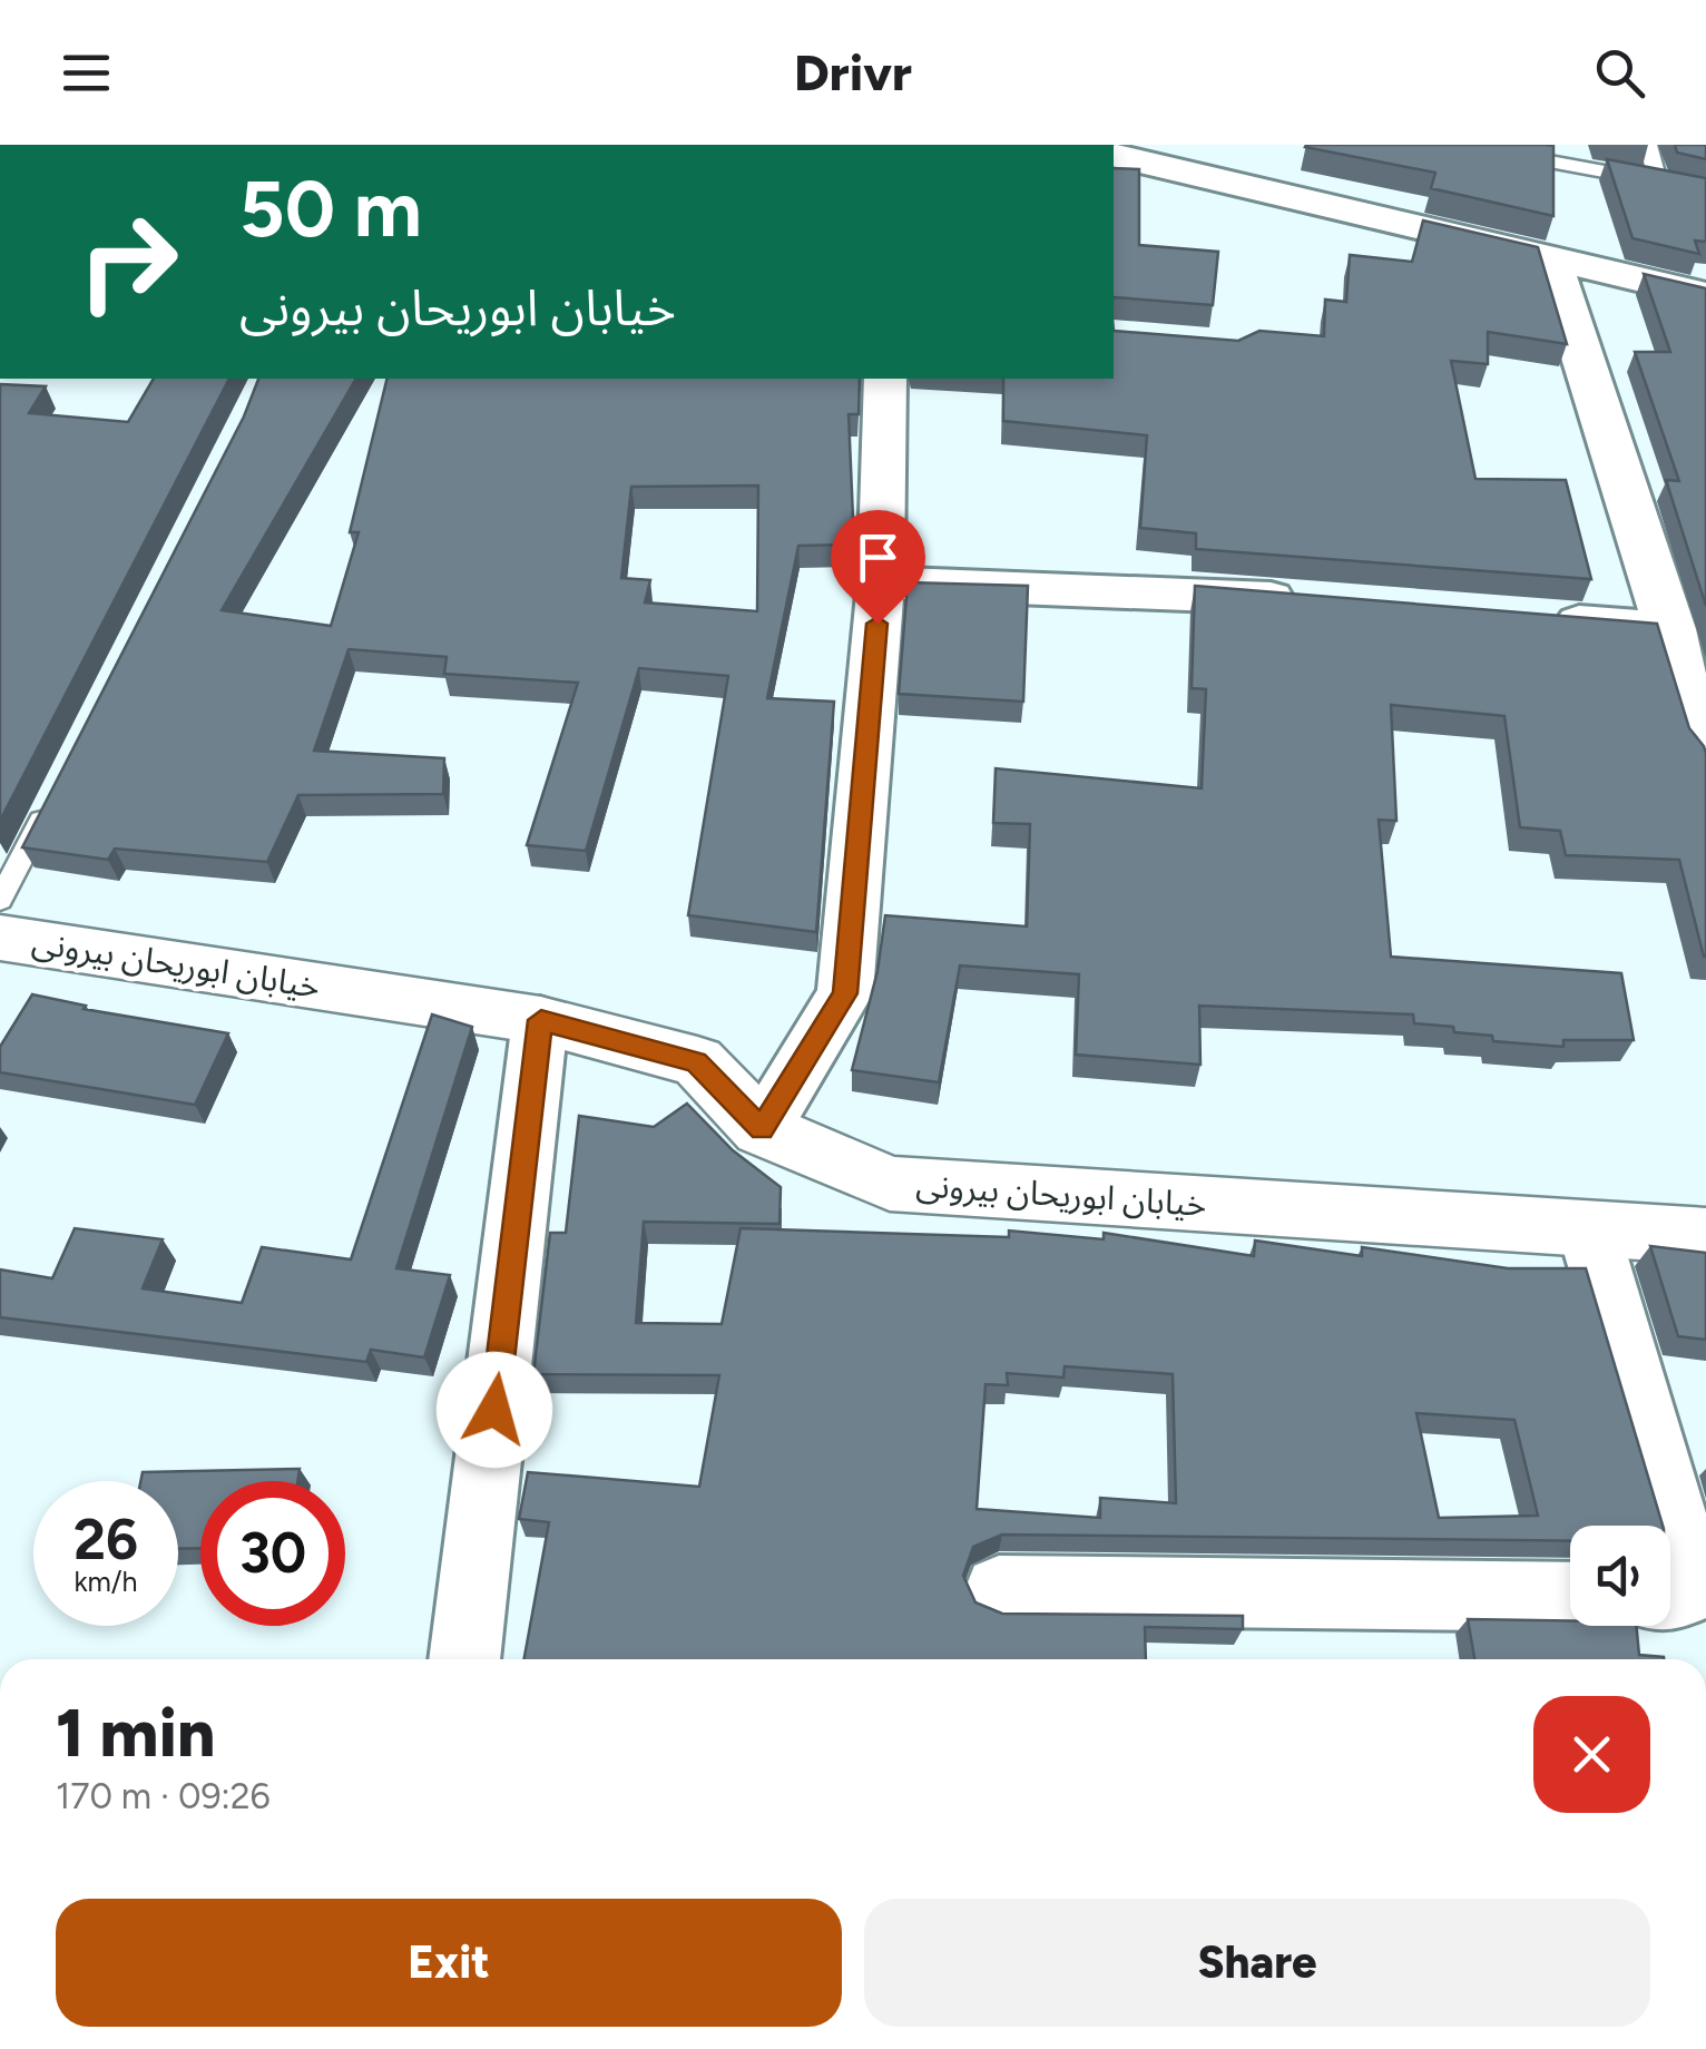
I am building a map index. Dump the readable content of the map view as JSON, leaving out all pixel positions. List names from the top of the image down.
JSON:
{
  "streets": {
    "street": ["خیابان ابوریحان بیرونی"]
  },
  "page": {
    "header": "Drivr",
    "turn": ["50 m", "خیابان ابوریحان بیرونی"],
    "speed": "26 km/h",
    "limit": "30",
    "heading": ["1 min", "170 m · 09:26"],
    "buttons": ["Exit", "Share"]
  }
}
